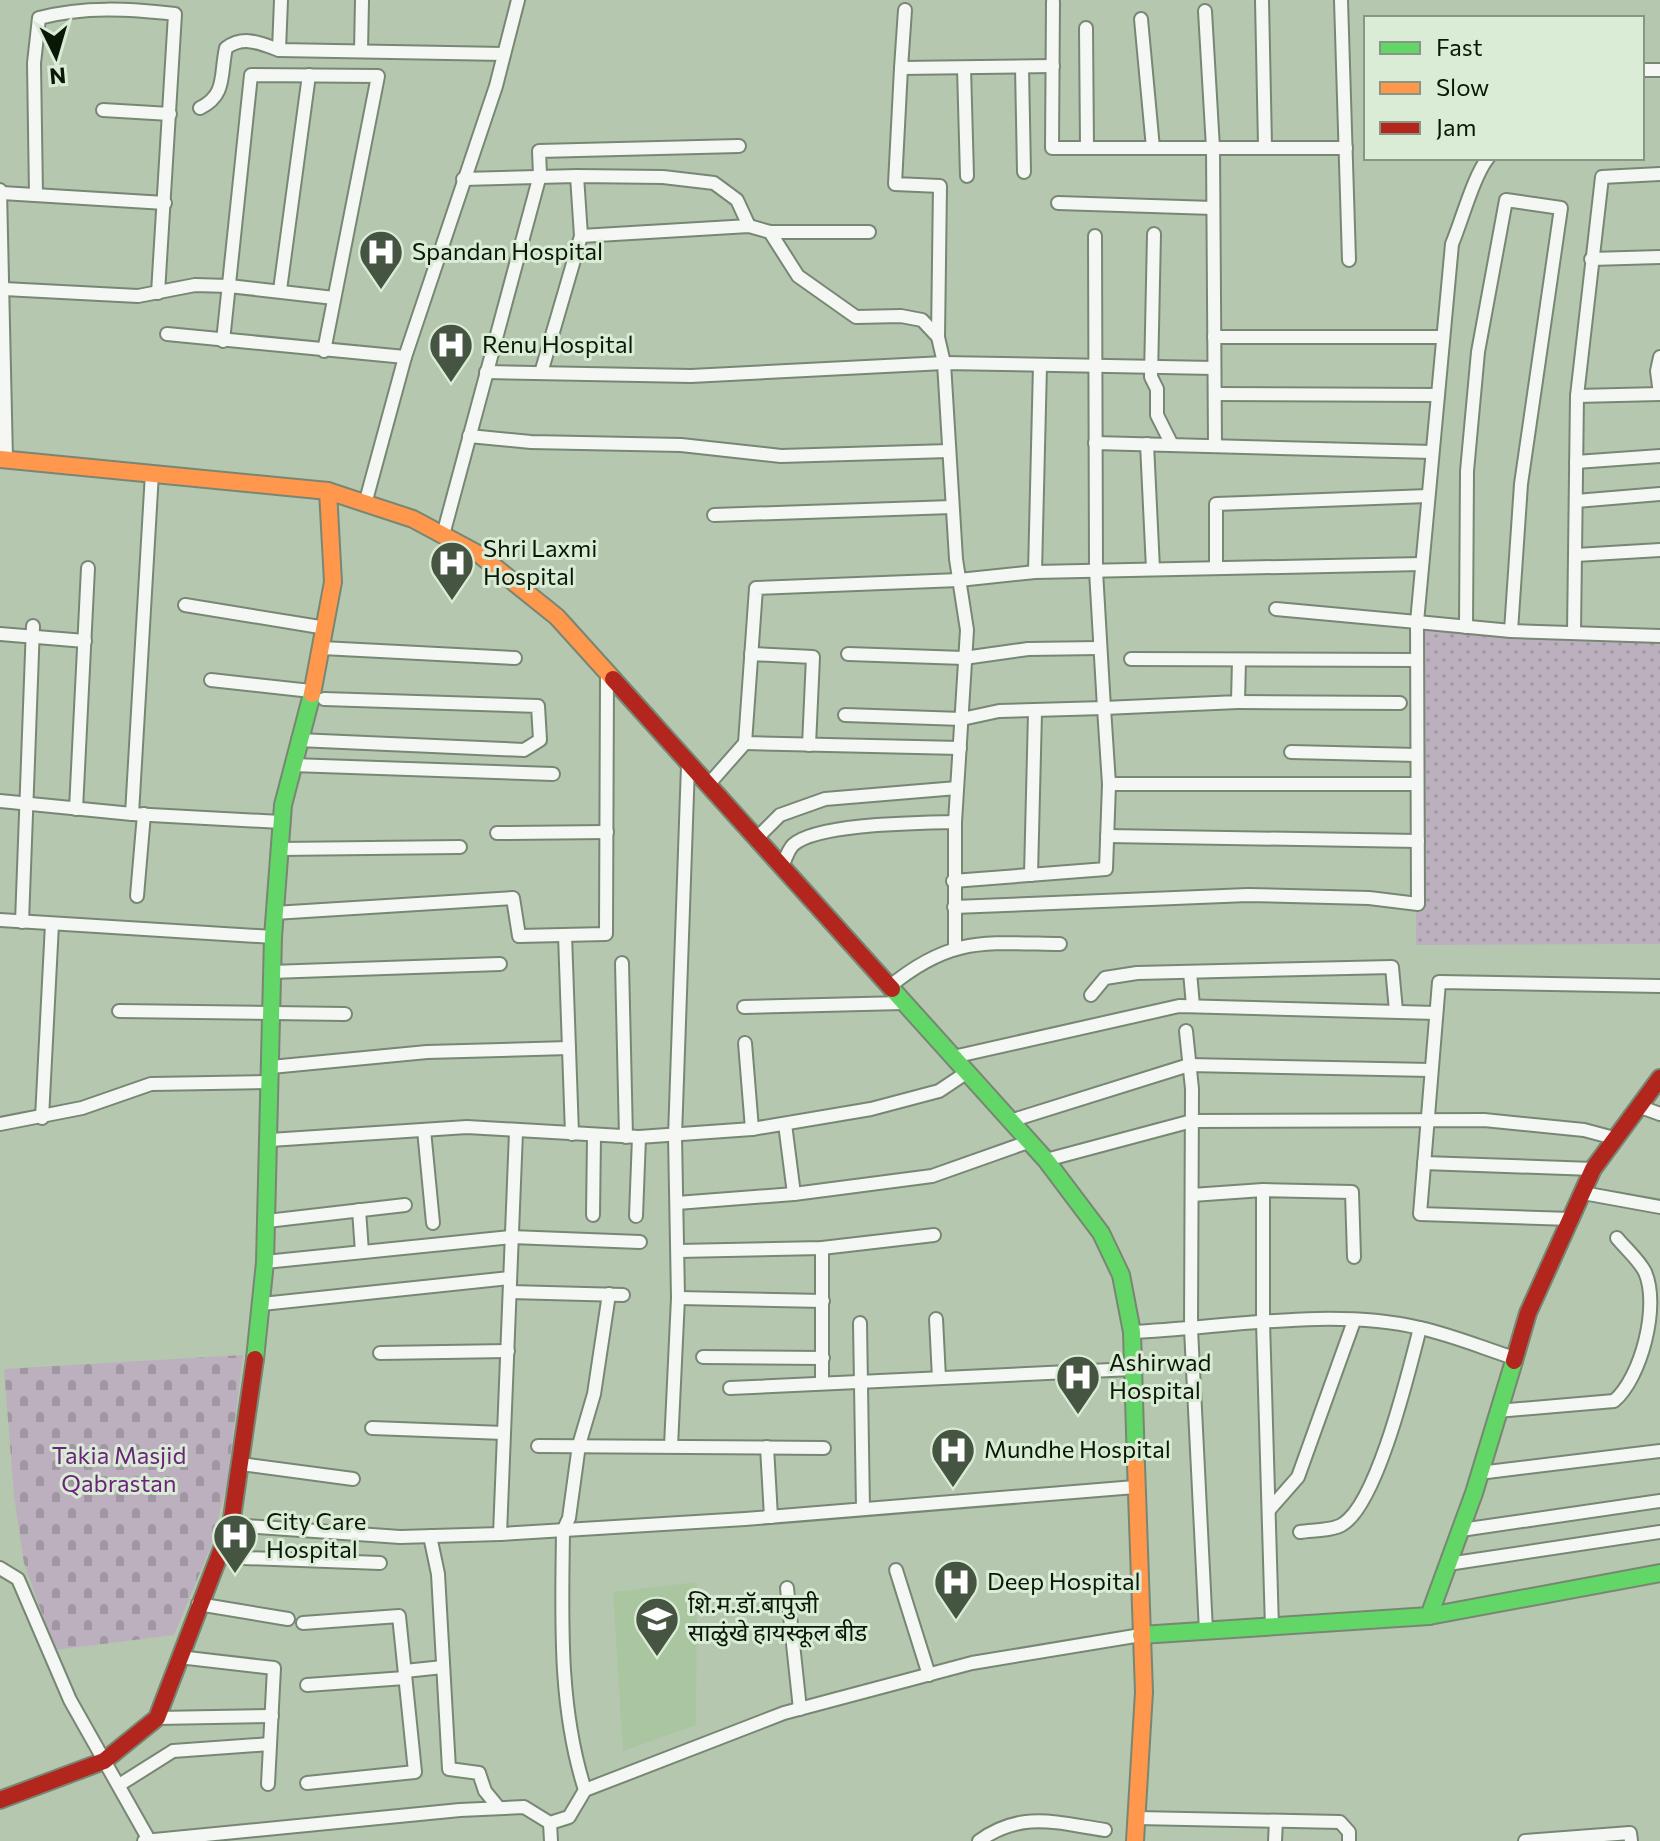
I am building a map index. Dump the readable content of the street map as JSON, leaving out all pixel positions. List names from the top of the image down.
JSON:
{
  "parks": ["Takia Masjid Qabrastan"],
  "places": {
    "hospital": [
      "Spandan Hospital",
      "Renu Hospital",
      "Shri Laxmi Hospital",
      "Ashirwad Hospital",
      "Mundhe Hospital",
      "City Care Hospital",
      "Deep Hospital"
    ],
    "school or university": ["शि.म.डॉ.बापुजी साळुंखे हायस्कूल बीड"]
  },
  "legend": ["Fast", "Slow", "Jam"],
  "north": "bottom"
}
